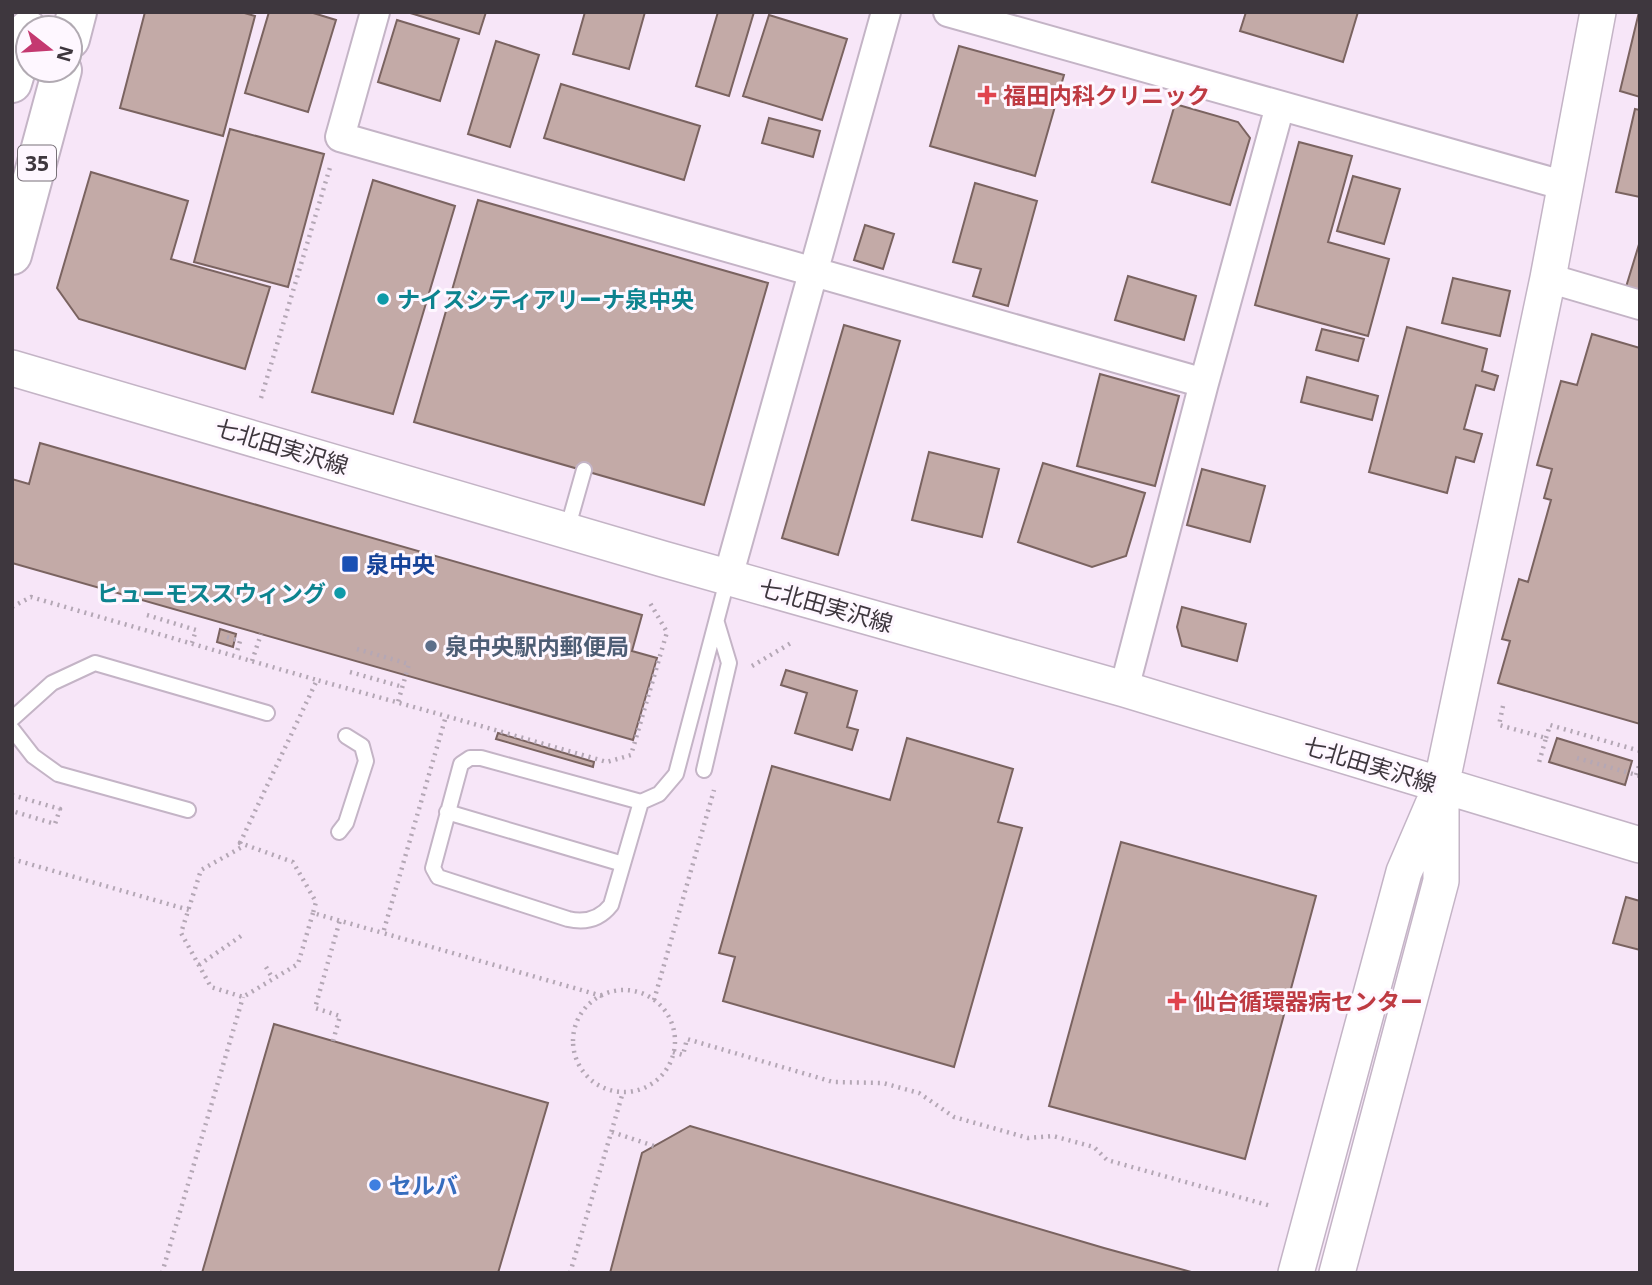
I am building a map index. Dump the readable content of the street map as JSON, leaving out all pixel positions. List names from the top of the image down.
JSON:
{
  "streets": {
    "main road": ["35"],
    "street": ["七北田実沢線"]
  },
  "places": {
    "health": ["福田内科クリニック", "仙台循環器病センター"],
    "other": [
      "ナイスシティアリーナ泉中央",
      "ヒューモススウィング",
      "泉中央駅内郵便局",
      "セルバ"
    ],
    "transit": ["泉中央"]
  },
  "north": "right"
}
